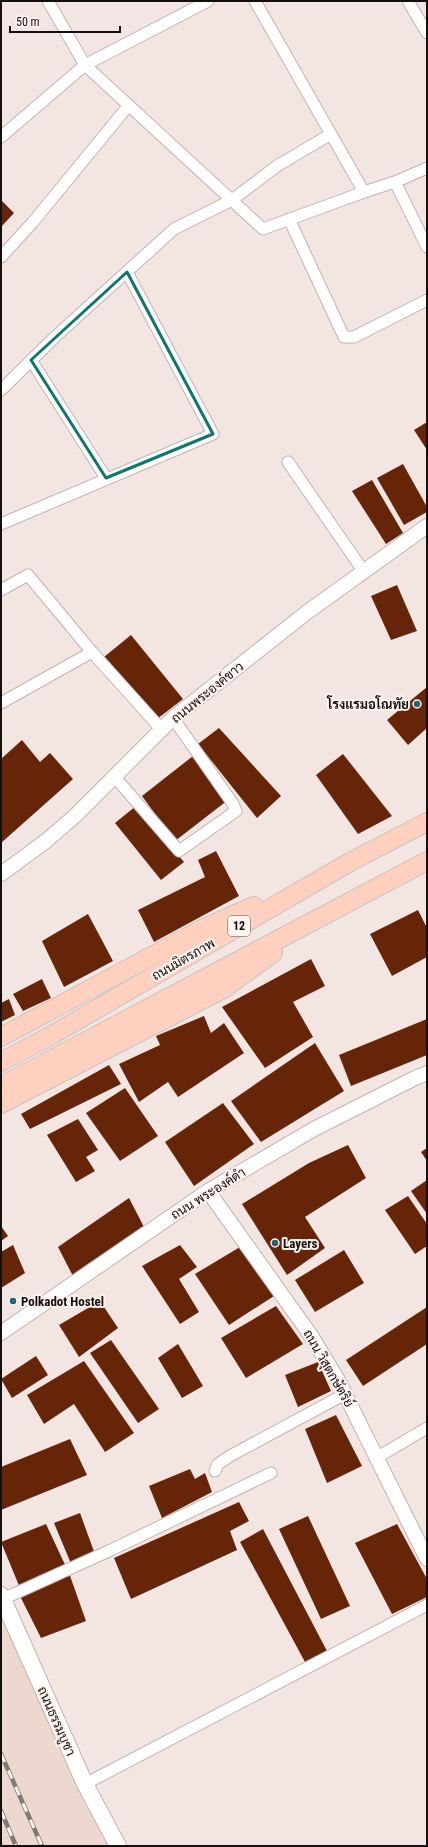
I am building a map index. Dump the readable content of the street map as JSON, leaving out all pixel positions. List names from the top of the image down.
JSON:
{
  "streets": {
    "main road": ["12", "ถนนมิตรภาพ", "ถนนธรรมบูชา"],
    "street": ["ถนนพระองค์ขาว", "ถนน พระองค์ดำ", "ถนน วิสุตกษัตริย์"]
  },
  "crossings": [
    ["ถนน พระองค์ดำ", "ถนน วิสุตกษัตริย์"]
  ],
  "places": ["โรงแรมอโณทัย", "Layers", "Polkadot Hostel"],
  "scale_bar": "50 m"
}
